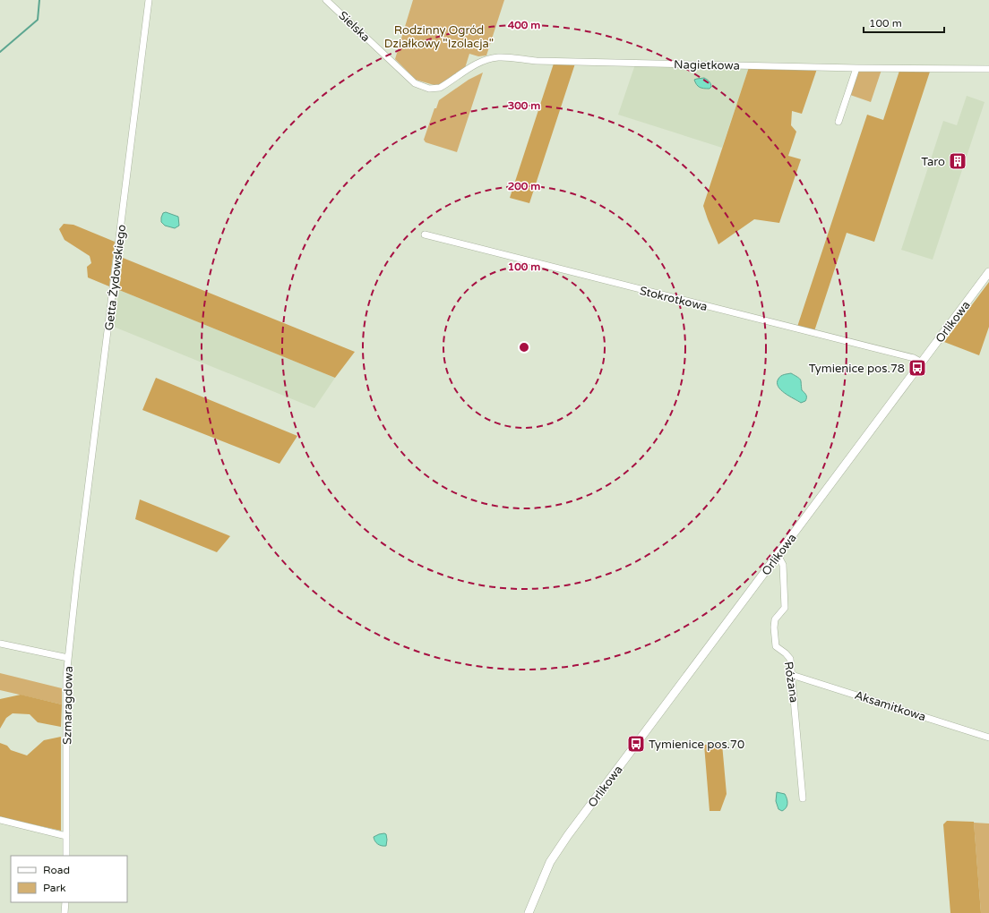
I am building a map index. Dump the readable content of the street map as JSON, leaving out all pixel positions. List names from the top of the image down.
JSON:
{
  "streets": {
    "street": [
      "Sielska",
      "Nagietkowa",
      "Getta Żydowskiego",
      "Stokrotkowa",
      "Orlikowa",
      "Różana",
      "Szmaragdowa",
      "Aksamitkowa"
    ]
  },
  "crossings": [
    ["Sielska", "Nagietkowa"],
    ["Getta Żydowskiego", "Szmaragdowa"],
    ["Stokrotkowa", "Orlikowa"],
    ["Orlikowa", "Różana"],
    ["Różana", "Aksamitkowa"]
  ],
  "parks": ["Rodzinny Ogród Działkowy \"Izolacja\""],
  "places": {
    "building": ["Taro"],
    "bus stop": ["Tymienice pos.78", "Tymienice pos.70"]
  },
  "legend": ["Road", "Park"],
  "scale_bar": "100 m",
  "rings": [
    "400 m",
    "300 m",
    "200 m",
    "100 m"
  ]
}
